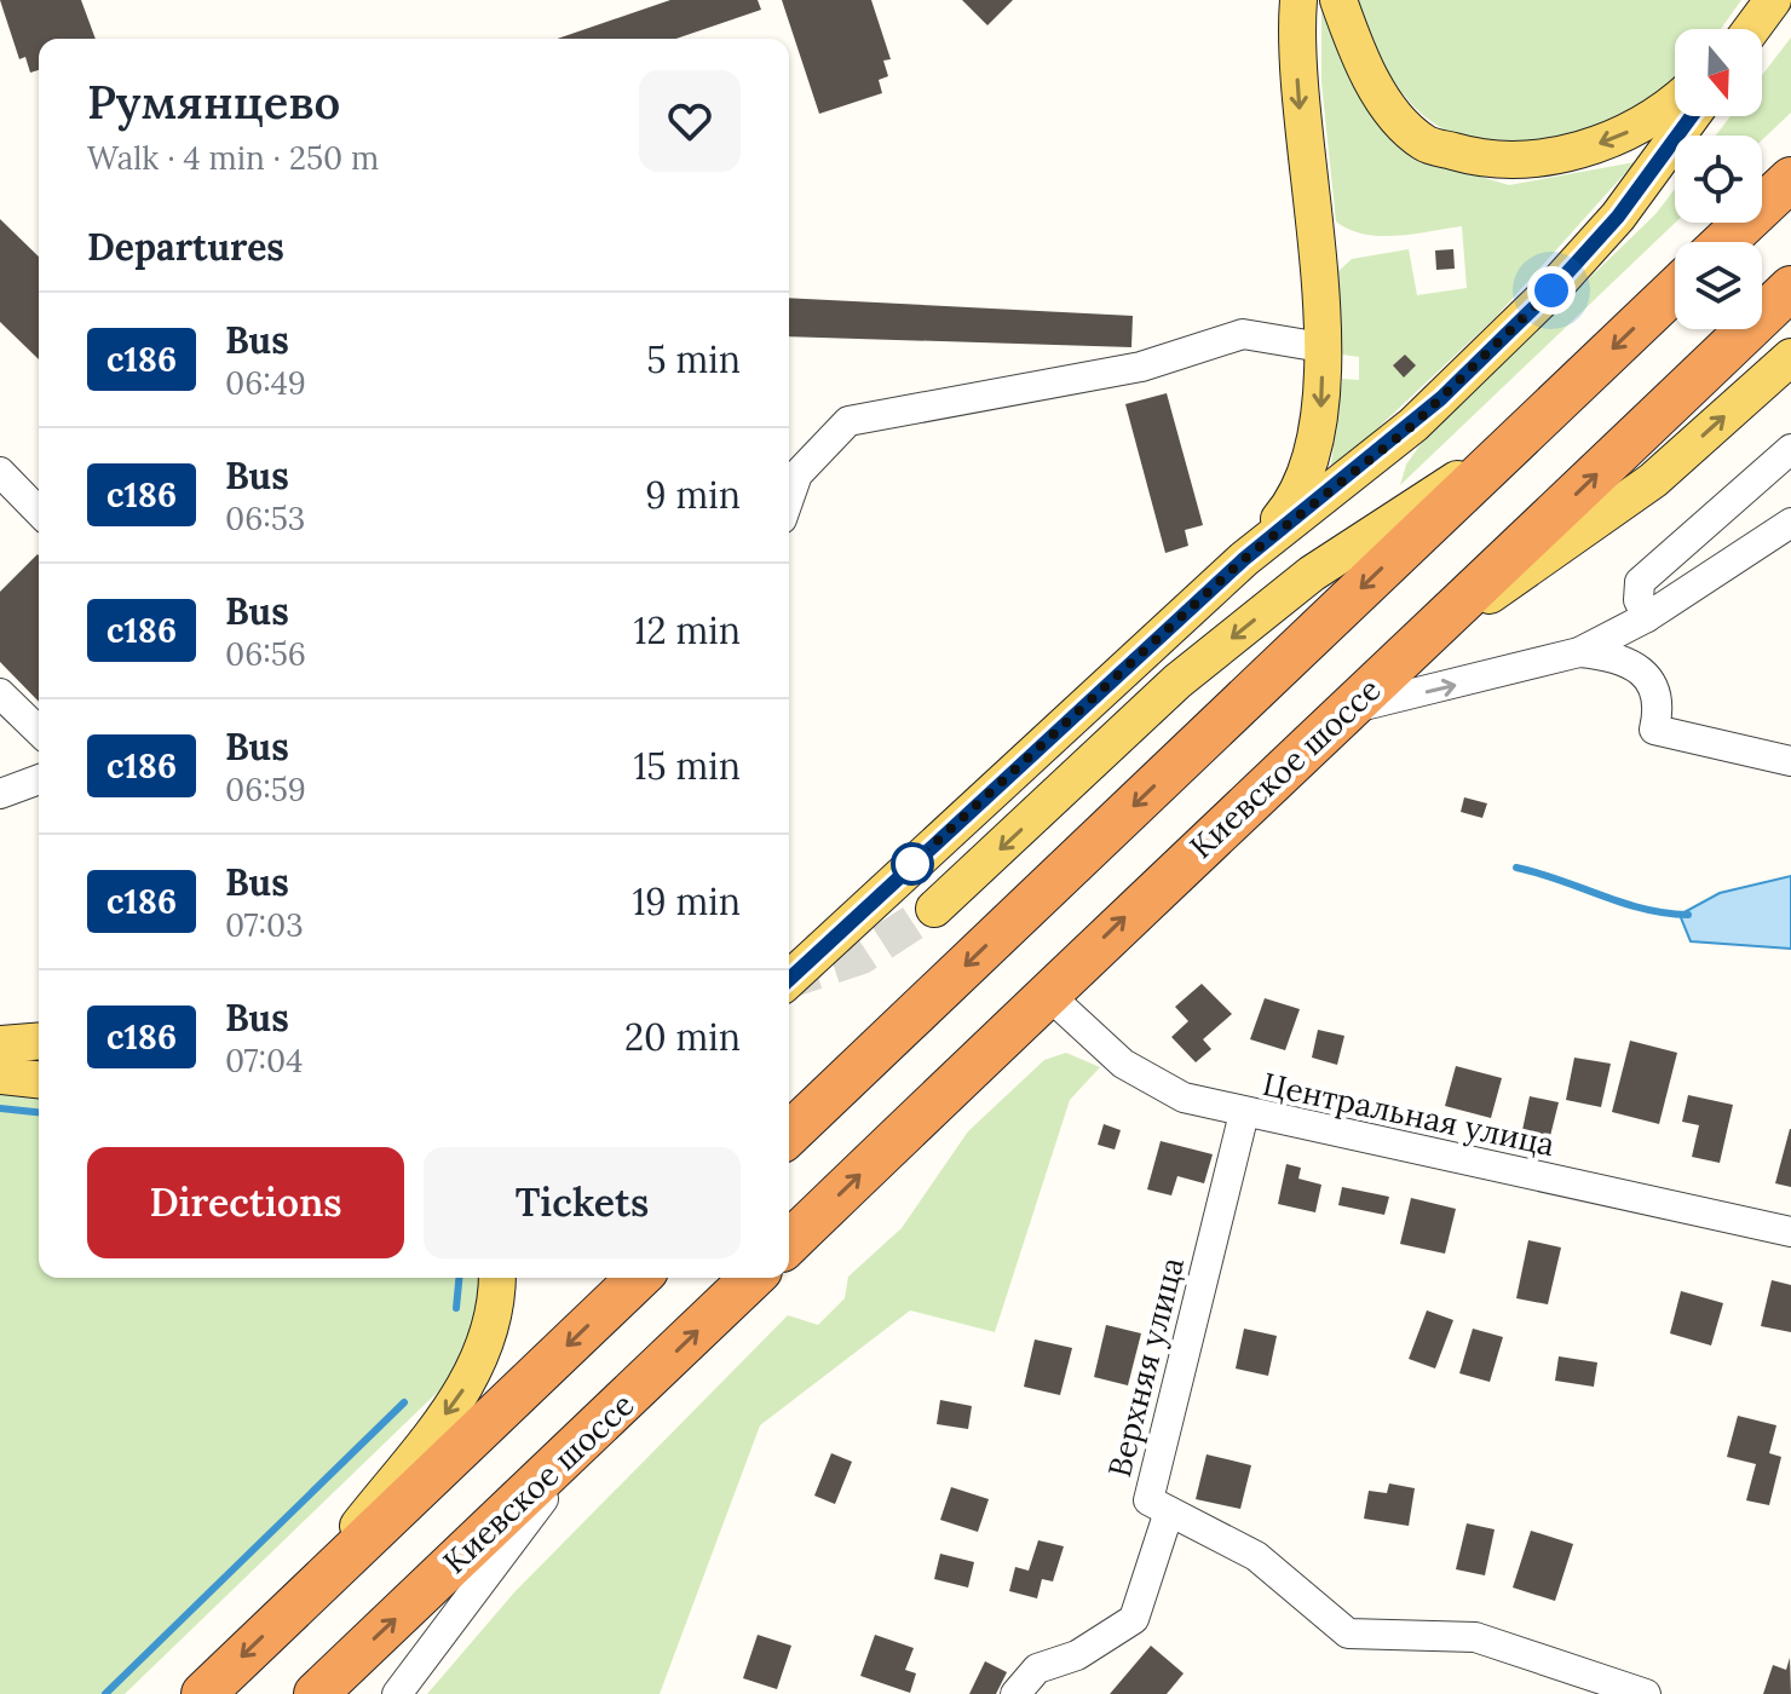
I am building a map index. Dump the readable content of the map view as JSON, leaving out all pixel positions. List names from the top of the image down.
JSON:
{
  "streets": {
    "highway": ["Киевское шоссе"],
    "street": ["Центральная улица", "Верхняя улица"]
  },
  "crossings": [
    ["Киевское шоссе", "Центральная улица"],
    ["Центральная улица", "Верхняя улица"]
  ],
  "lines": ["bus line с186"],
  "north": "bottom",
  "page": {
    "heading": [
      ["Румянцево", "Walk · 4 min · 250 m"],
      "Departures"
    ],
    "list": [
      {
        "mark": "с186",
        "name": "Bus",
        "note": "06:49",
        "value": "5 min"
      },
      {
        "mark": "с186",
        "name": "Bus",
        "note": "06:53",
        "value": "9 min"
      },
      {
        "mark": "с186",
        "name": "Bus",
        "note": "06:56",
        "value": "12 min"
      },
      {
        "mark": "с186",
        "name": "Bus",
        "note": "06:59",
        "value": "15 min"
      },
      {
        "mark": "с186",
        "name": "Bus",
        "note": "07:03",
        "value": "19 min"
      },
      {
        "mark": "с186",
        "name": "Bus",
        "note": "07:04",
        "value": "20 min"
      }
    ],
    "buttons": ["Directions", "Tickets"]
  }
}
